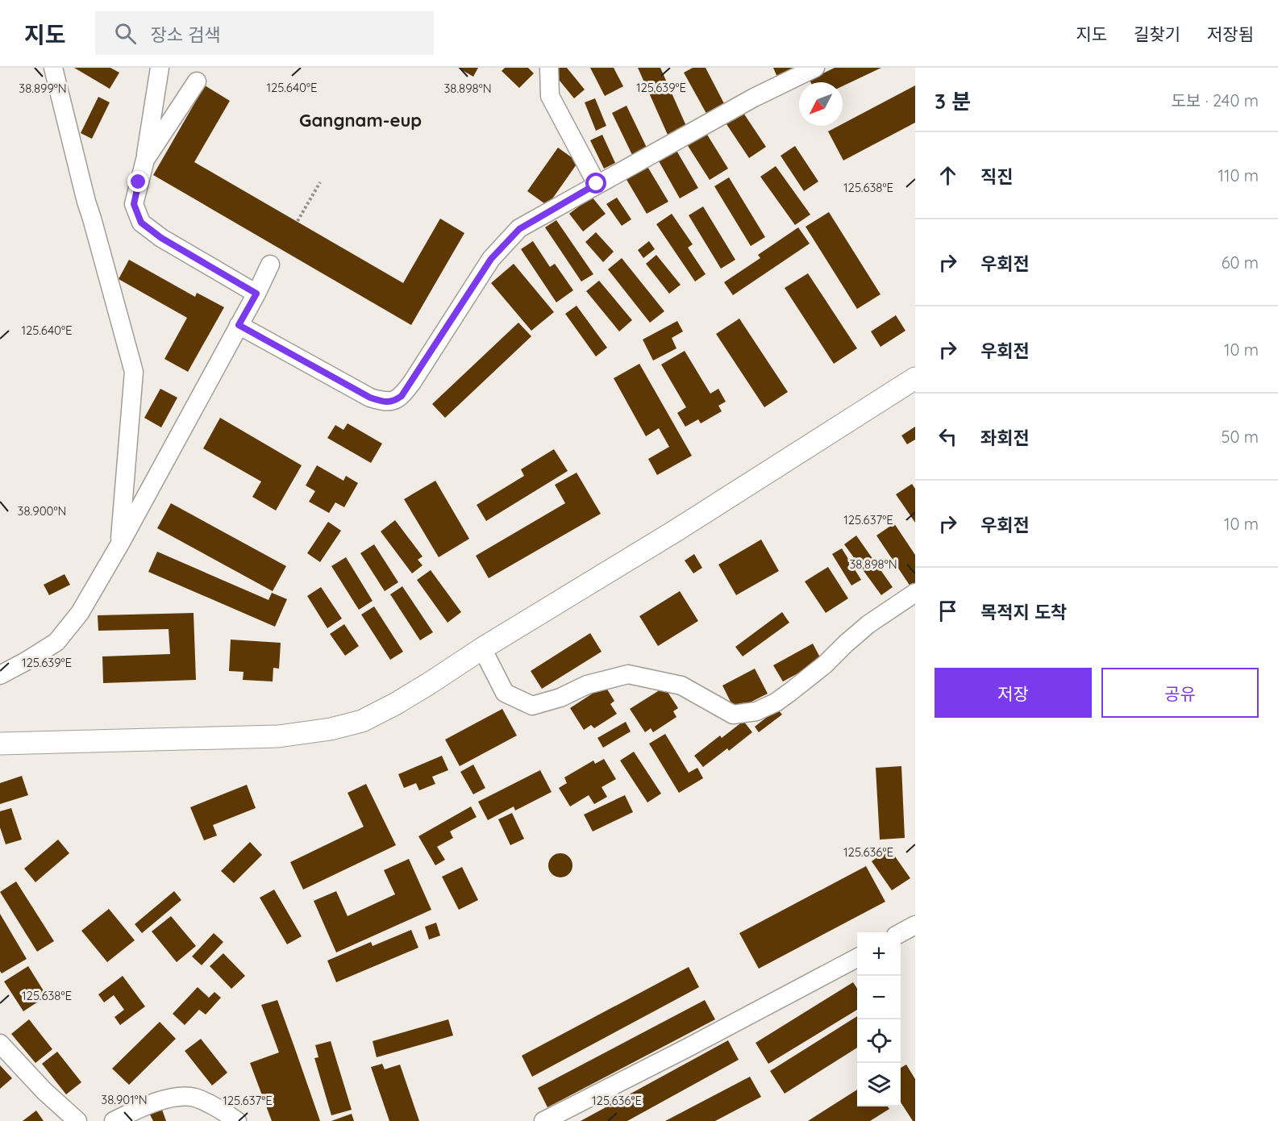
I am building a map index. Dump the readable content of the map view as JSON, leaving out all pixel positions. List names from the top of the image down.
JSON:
{
  "districts": ["Gangnam-eup"],
  "north": "bottom left",
  "page": {
    "header": "지도",
    "search": "장소 검색",
    "nav": ["지도", "길찾기", "저장됨"],
    "heading": ["3 분", "도보 · 240 m"],
    "list": [
      ["직진", "110 m"],
      ["우회전", "60 m"],
      ["우회전", "10 m"],
      ["좌회전", "50 m"],
      ["우회전", "10 m"],
      "목적지 도착"
    ],
    "buttons": ["저장", "공유"],
    "map_buttons": ["+", "−"]
  },
  "coordinates": [
    "125.640°E",
    "125.639°E",
    "38.899°N",
    "38.898°N",
    "125.638°E",
    "38.900°N",
    "125.637°E",
    "125.636°E",
    "38.901°N"
  ]
}
